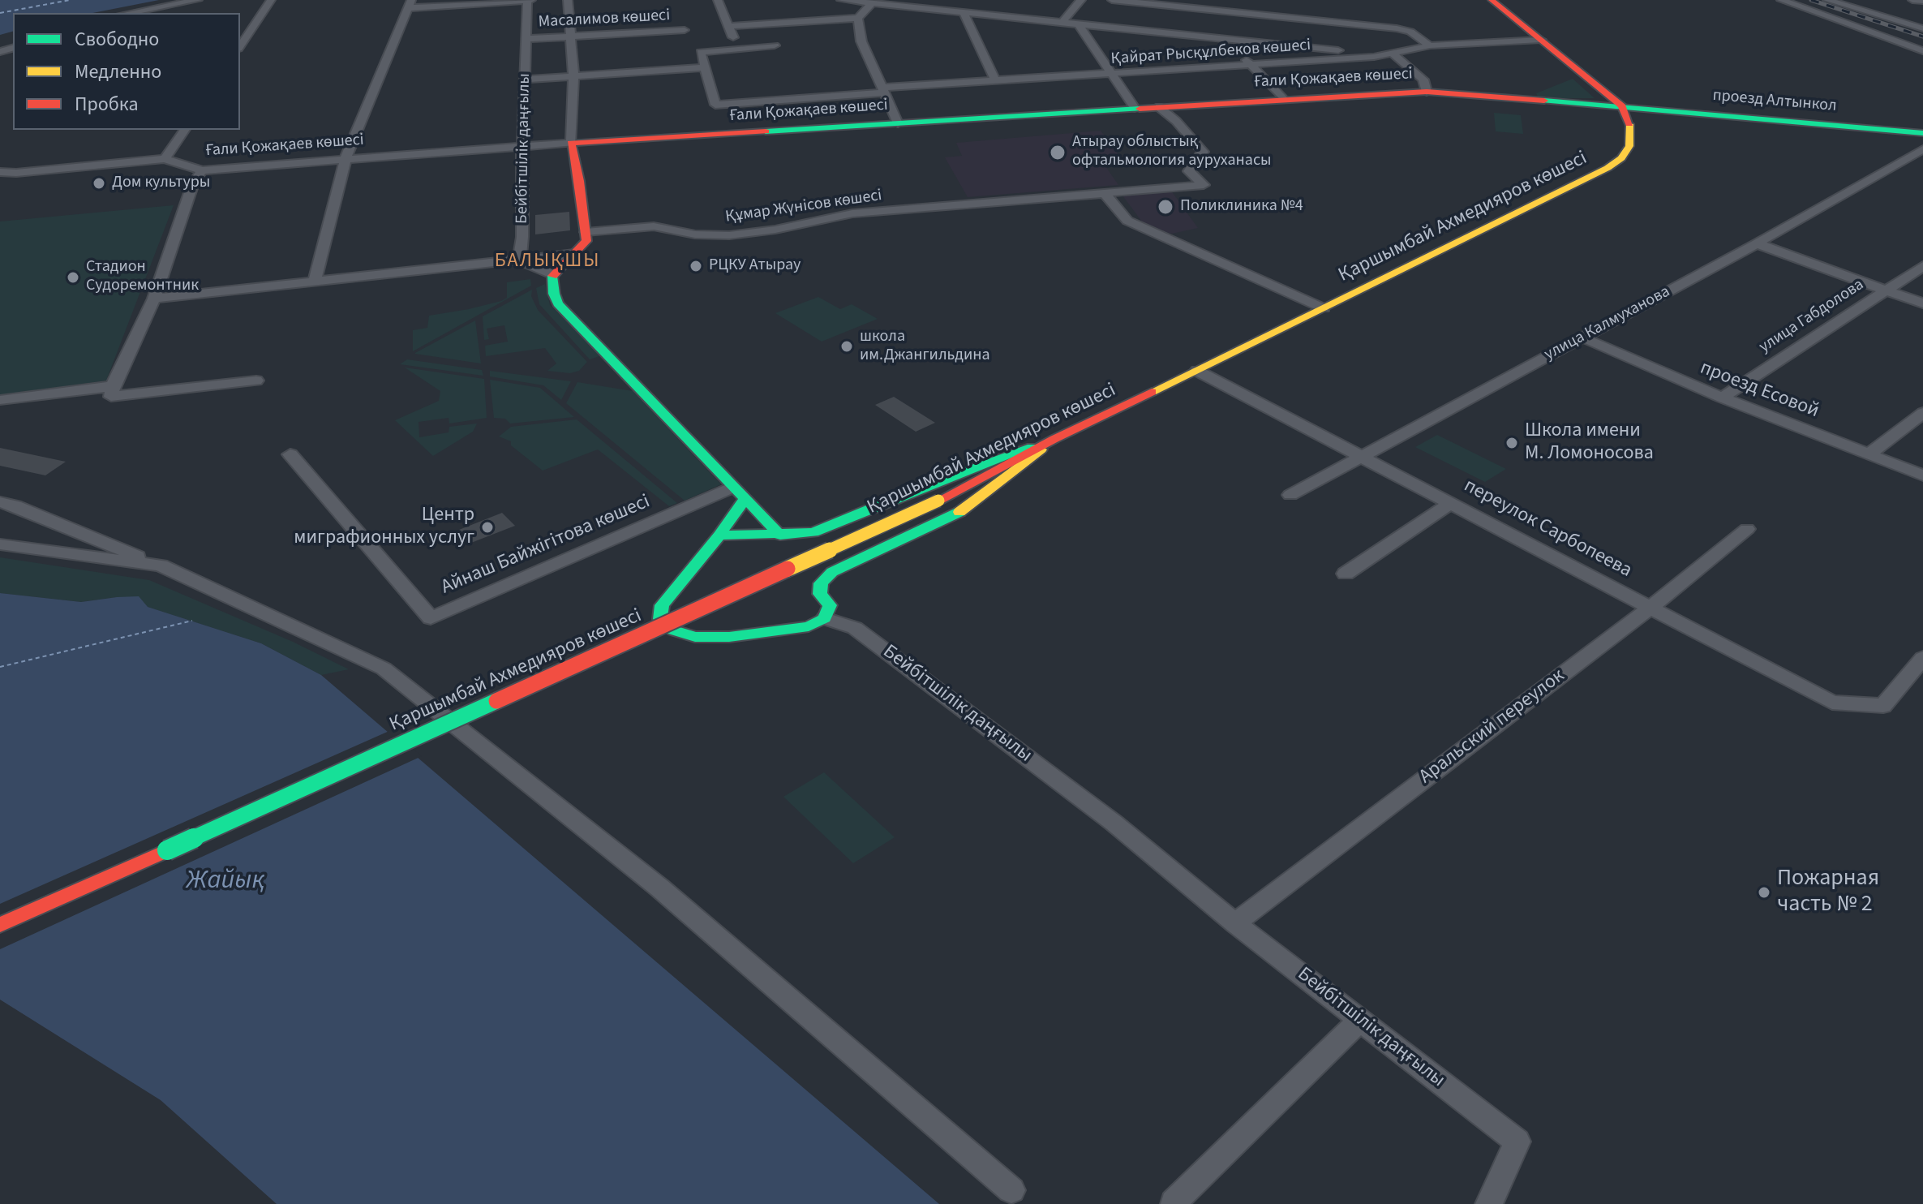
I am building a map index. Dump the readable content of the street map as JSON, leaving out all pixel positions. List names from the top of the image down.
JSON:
{
  "streets": {
    "street": [
      "Масалимов көшесі",
      "Қайрат Рысқұлбеков көшесі",
      "Ғали Қожақаев көшесі",
      "проезд Алтынкол",
      "Бейбітшілік даңғылы",
      "Құмар Жүнісов көшесі",
      "Қаршымбай Ахмедияров көшесі",
      "улица Габдолова",
      "улица Калмуханова",
      "проезд Есовой",
      "переулок Сарбопеева",
      "Айнаш Байжігітова көшесі",
      "Аральский переулок"
    ]
  },
  "crossings": [
    ["Масалимов көшесі", "Бейбітшілік даңғылы"],
    ["Ғали Қожақаев көшесі", "проезд Алтынкол"],
    ["Ғали Қожақаев көшесі", "Бейбітшілік даңғылы"],
    ["Ғали Қожақаев көшесі", "Құмар Жүнісов көшесі"],
    ["Ғали Қожақаев көшесі", "Қаршымбай Ахмедияров көшесі"],
    ["проезд Алтынкол", "Қаршымбай Ахмедияров көшесі"],
    ["Бейбітшілік даңғылы", "Аральский переулок"],
    ["Қаршымбай Ахмедияров көшесі", "переулок Сарбопеева"],
    ["улица Габдолова", "проезд Есовой"],
    ["улица Калмуханова", "проезд Есовой"],
    ["улица Калмуханова", "переулок Сарбопеева"],
    ["переулок Сарбопеева", "Аральский переулок"]
  ],
  "districts": ["БАЛЫҚШЫ"],
  "water": ["Жайық"],
  "places": [
    "Атырау облыстық офтальмология ауруханасы",
    "Дом культуры",
    "Поликлиника №4",
    "РЦКУ Атырау",
    "Стадион Судоремонтник",
    "школа им.Джангильдина",
    "Школа имени М. Ломоносова",
    "Центр миграфионных услуг",
    "Пожарная часть № 2"
  ],
  "legend": ["Свободно", "Медленно", "Пробка"]
}
